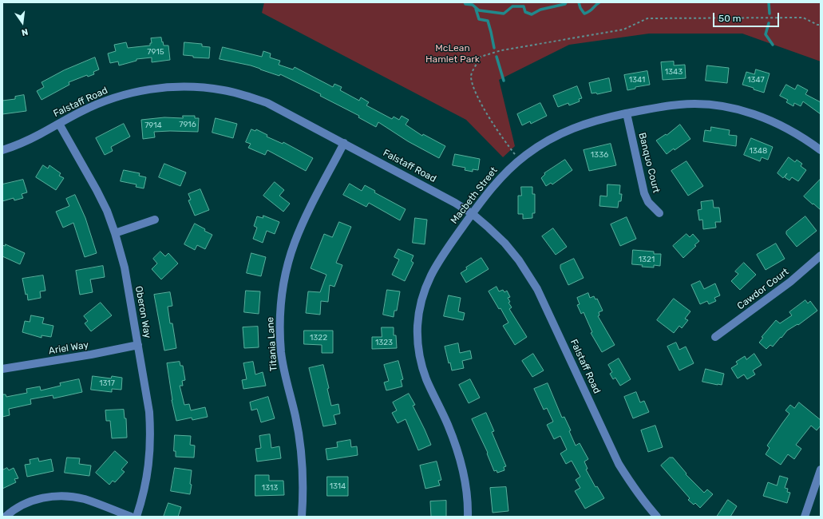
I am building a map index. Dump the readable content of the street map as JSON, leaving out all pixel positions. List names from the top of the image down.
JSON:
{
  "streets": {
    "street": [
      "Falstaff Road",
      "Banquo Court",
      "Macbeth Street",
      "Cawdor Court",
      "Oberon Way",
      "Titania Lane",
      "Ariel Way"
    ]
  },
  "crossings": [
    ["Falstaff Road", "Macbeth Street"],
    ["Falstaff Road", "Oberon Way"],
    ["Falstaff Road", "Titania Lane"],
    ["Banquo Court", "Macbeth Street"],
    ["Oberon Way", "Ariel Way"]
  ],
  "parks": ["McLean Hamlet Park"],
  "house_numbers": [
    "7915",
    "1343",
    "1341",
    "1347",
    "7916",
    "7914",
    "1348",
    "1336",
    "1321",
    "1322",
    "1323",
    "1317",
    "1314",
    "1313"
  ],
  "scale_bar": "50 m",
  "north": "bottom"
}
